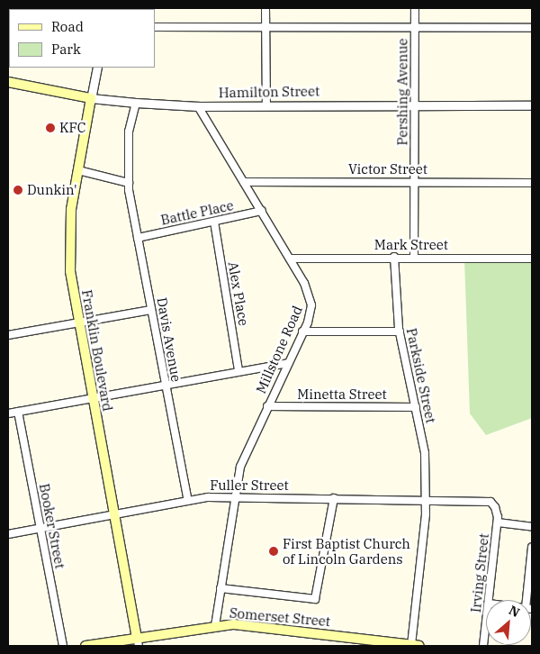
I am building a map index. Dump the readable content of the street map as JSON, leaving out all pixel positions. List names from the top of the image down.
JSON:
{
  "streets": {
    "main road": ["Hamilton Street", "Franklin Boulevard", "Somerset Street"],
    "street": [
      "Pershing Avenue",
      "Victor Street",
      "Battle Place",
      "Mark Street",
      "Alex Place",
      "Davis Avenue",
      "Millstone Road",
      "Parkside Street",
      "Minetta Street",
      "Fuller Street",
      "Booker Street",
      "Irving Street"
    ]
  },
  "crossings": [
    ["Hamilton Street", "Pershing Avenue"],
    ["Hamilton Street", "Davis Avenue"],
    ["Hamilton Street", "Millstone Road"],
    ["Hamilton Street", "Franklin Boulevard"],
    ["Pershing Avenue", "Victor Street"],
    ["Pershing Avenue", "Mark Street"],
    ["Victor Street", "Millstone Road"],
    ["Battle Place", "Alex Place"],
    ["Battle Place", "Davis Avenue"],
    ["Battle Place", "Millstone Road"],
    ["Mark Street", "Millstone Road"],
    ["Mark Street", "Parkside Street"],
    ["Davis Avenue", "Fuller Street"],
    ["Millstone Road", "Minetta Street"],
    ["Millstone Road", "Fuller Street"],
    ["Millstone Road", "Somerset Street"],
    ["Franklin Boulevard", "Fuller Street"],
    ["Franklin Boulevard", "Somerset Street"],
    ["Parkside Street", "Minetta Street"],
    ["Parkside Street", "Fuller Street"],
    ["Parkside Street", "Somerset Street"],
    ["Fuller Street", "Booker Street"],
    ["Fuller Street", "Irving Street"]
  ],
  "places": ["KFC", "Dunkin'", "First Baptist Church of Lincoln Gardens"],
  "legend": ["Road", "Park"],
  "north": "top right"
}
